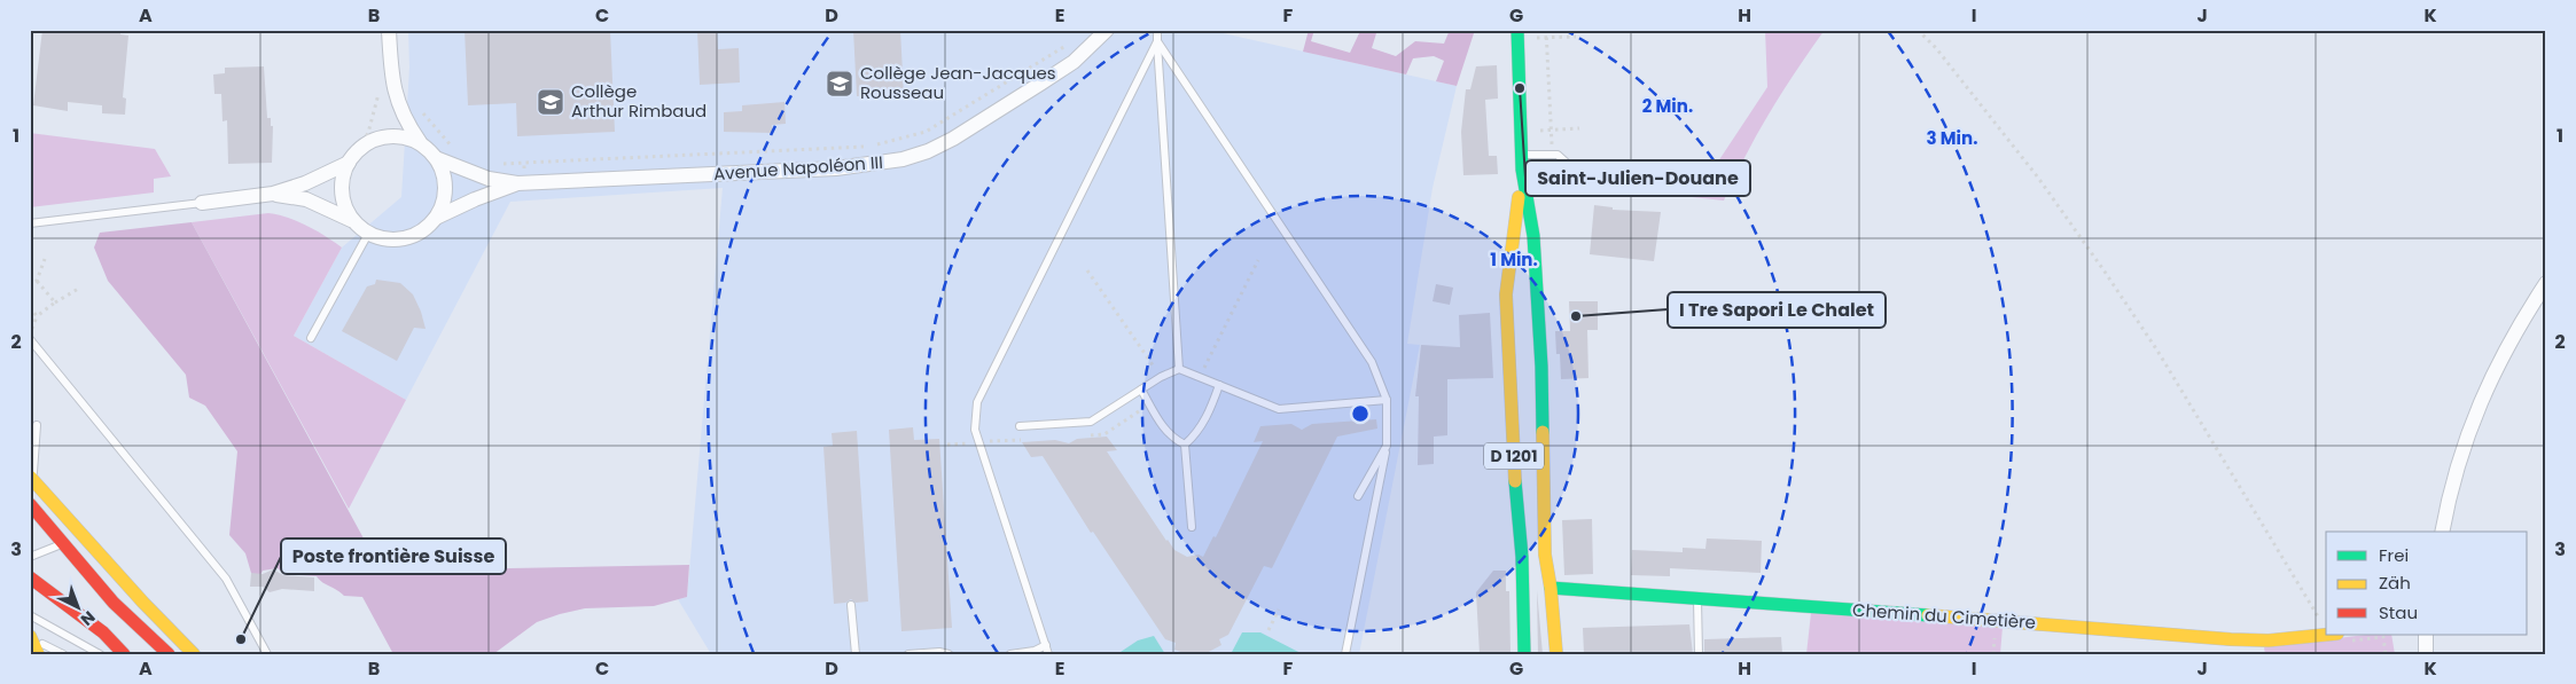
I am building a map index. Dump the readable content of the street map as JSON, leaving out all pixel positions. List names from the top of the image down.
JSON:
{
  "streets": {
    "main road": ["D 1201", "Chemin du Cimetière"],
    "street": ["Avenue Napoléon III"]
  },
  "places": {
    "school or university": ["Collège Jean-Jacques Rousseau", "Collège Arthur Rimbaud"],
    "other": ["Saint-Julien-Douane", "I Tre Sapori Le Chalet", "Poste frontière Suisse"]
  },
  "legend": ["Frei", "Zäh", "Stau"],
  "north": "bottom right",
  "grid": {
    "columns": [
      "A",
      "B",
      "C",
      "D",
      "E",
      "F",
      "G",
      "H",
      "I",
      "J",
      "K"
    ],
    "rows": ["1", "2", "3"]
  },
  "rings": ["2 Min.", "3 Min.", "1 Min."]
}
